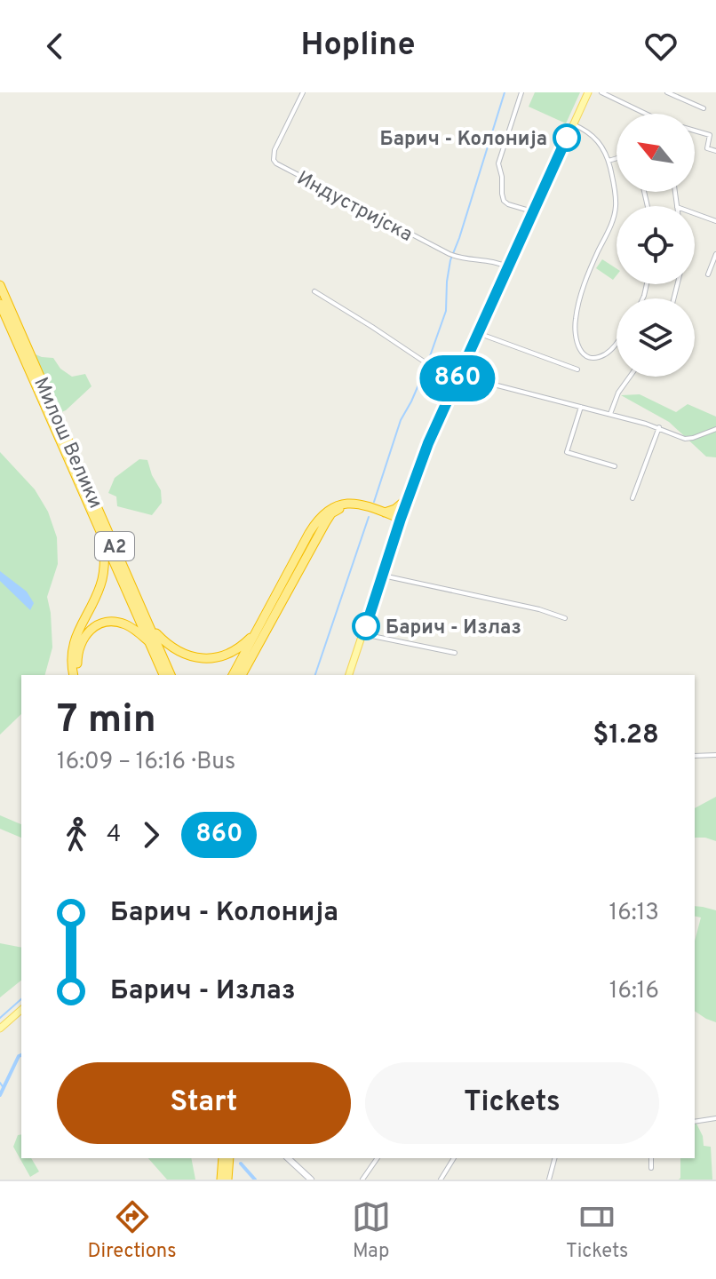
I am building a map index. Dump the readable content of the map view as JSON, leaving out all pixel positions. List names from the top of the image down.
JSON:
{
  "streets": {
    "highway": ["Милош Велики", "A2"],
    "street": ["Индустријска"]
  },
  "places": ["Барич - Колонија", "Барич - Излаз"],
  "lines": ["bus line 860"],
  "north": "top left",
  "page": {
    "header": "Hopline",
    "on_map": "860",
    "heading": ["7 min", "16:09 – 16:16 · Bus", "$1.28"],
    "legs": ["4", "860"],
    "list": [
      {
        "name": "Барич - Колонија",
        "value": "16:13"
      },
      {
        "name": "Барич - Излаз",
        "value": "16:16"
      }
    ],
    "buttons": ["Start", "Tickets"],
    "tabs": ["Directions", "Map", "Tickets"]
  }
}
